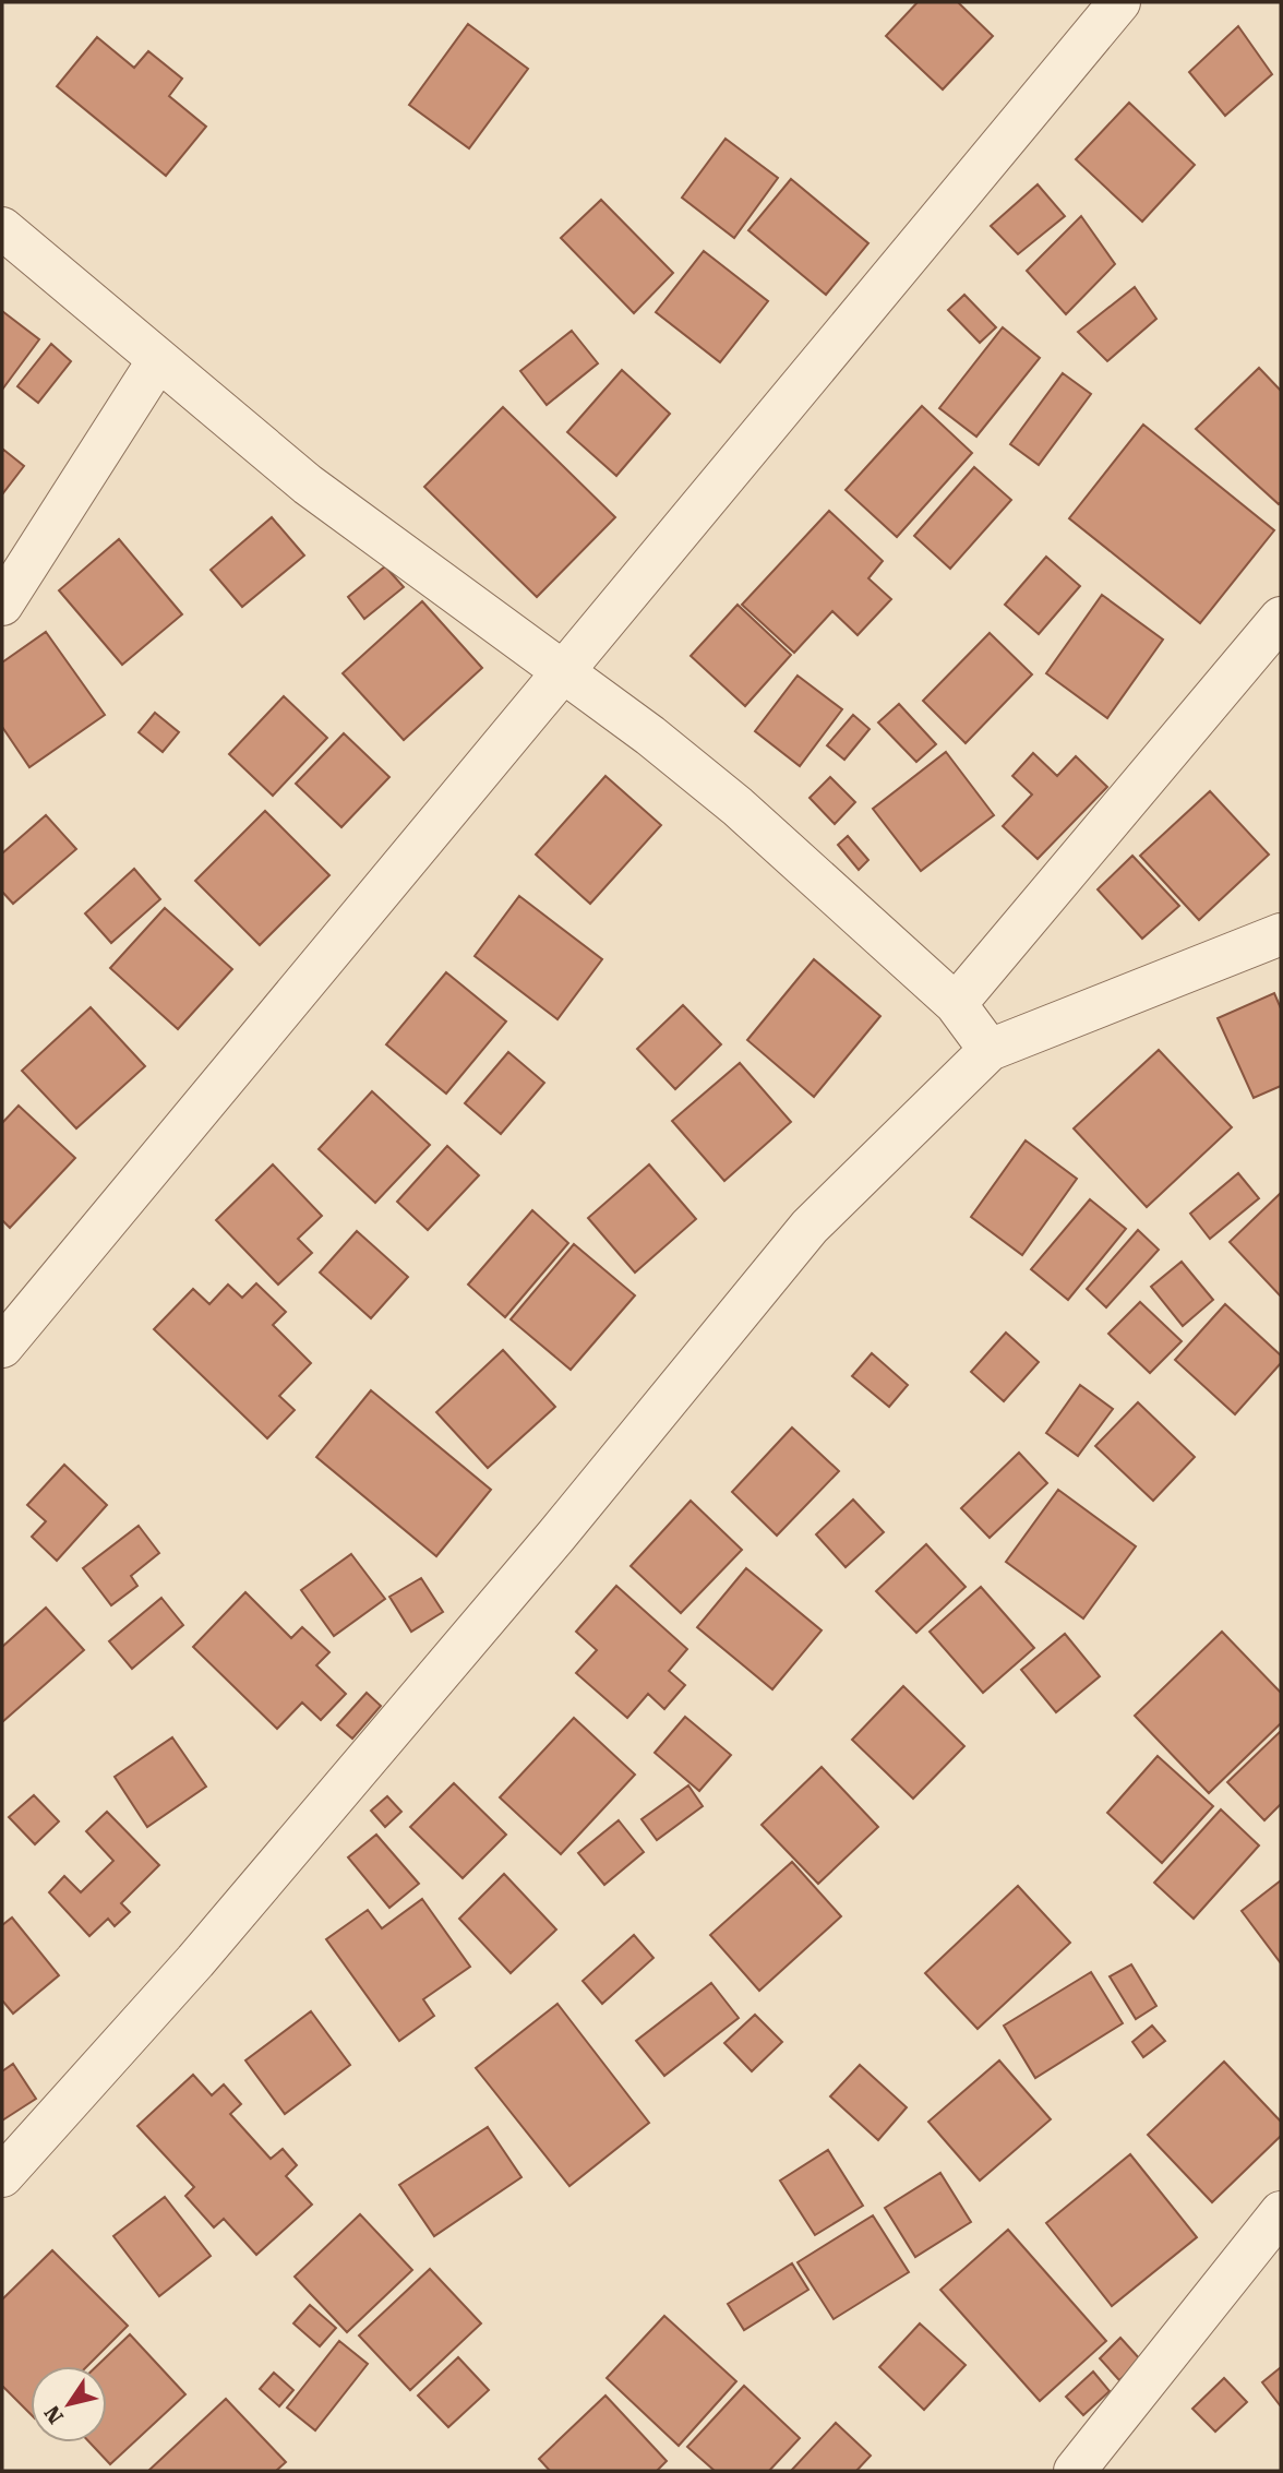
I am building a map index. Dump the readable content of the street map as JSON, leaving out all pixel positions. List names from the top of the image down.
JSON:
{
  "north": "bottom left"
}
